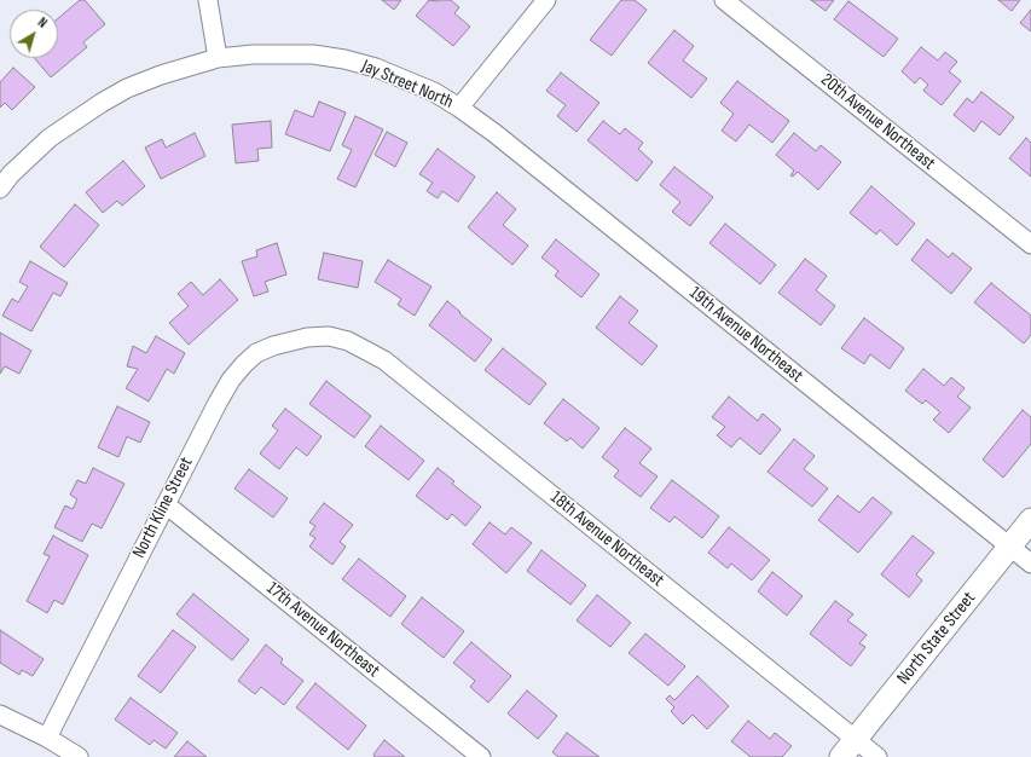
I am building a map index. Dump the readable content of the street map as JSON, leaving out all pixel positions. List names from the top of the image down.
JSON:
{
  "streets": {
    "street": [
      "Jay Street North",
      "20th Avenue Northeast",
      "19th Avenue Northeast",
      "North Kline Street",
      "18th Avenue Northeast",
      "17th Avenue Northeast",
      "North State Street"
    ]
  },
  "crossings": [
    ["Jay Street North", "19th Avenue Northeast"],
    ["19th Avenue Northeast", "North State Street"],
    ["North Kline Street", "18th Avenue Northeast"],
    ["North Kline Street", "17th Avenue Northeast"],
    ["18th Avenue Northeast", "North State Street"]
  ],
  "north": "top right"
}
